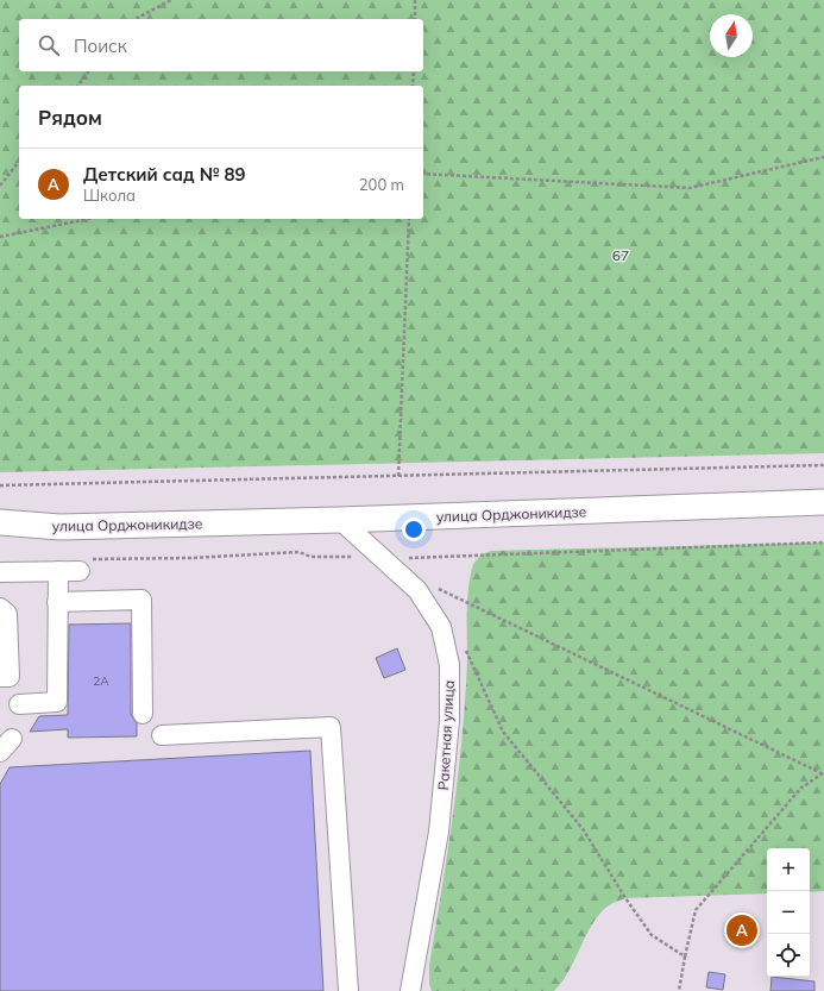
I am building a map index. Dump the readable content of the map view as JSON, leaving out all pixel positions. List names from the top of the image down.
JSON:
{
  "streets": {
    "main road": ["улица Орджоникидзе"],
    "street": ["Ракетная улица"]
  },
  "crossings": [
    ["улица Орджоникидзе", "Ракетная улица"]
  ],
  "parks": ["67"],
  "house_numbers": ["2А"],
  "north": "top",
  "page": {
    "search": "Поиск",
    "heading": "Рядом",
    "list": [
      {
        "mark": "A",
        "name": "Детский сад № 89",
        "note": "Школа",
        "value": "200 m"
      }
    ],
    "map_buttons": ["+", "−"],
    "pins": "A"
  }
}
